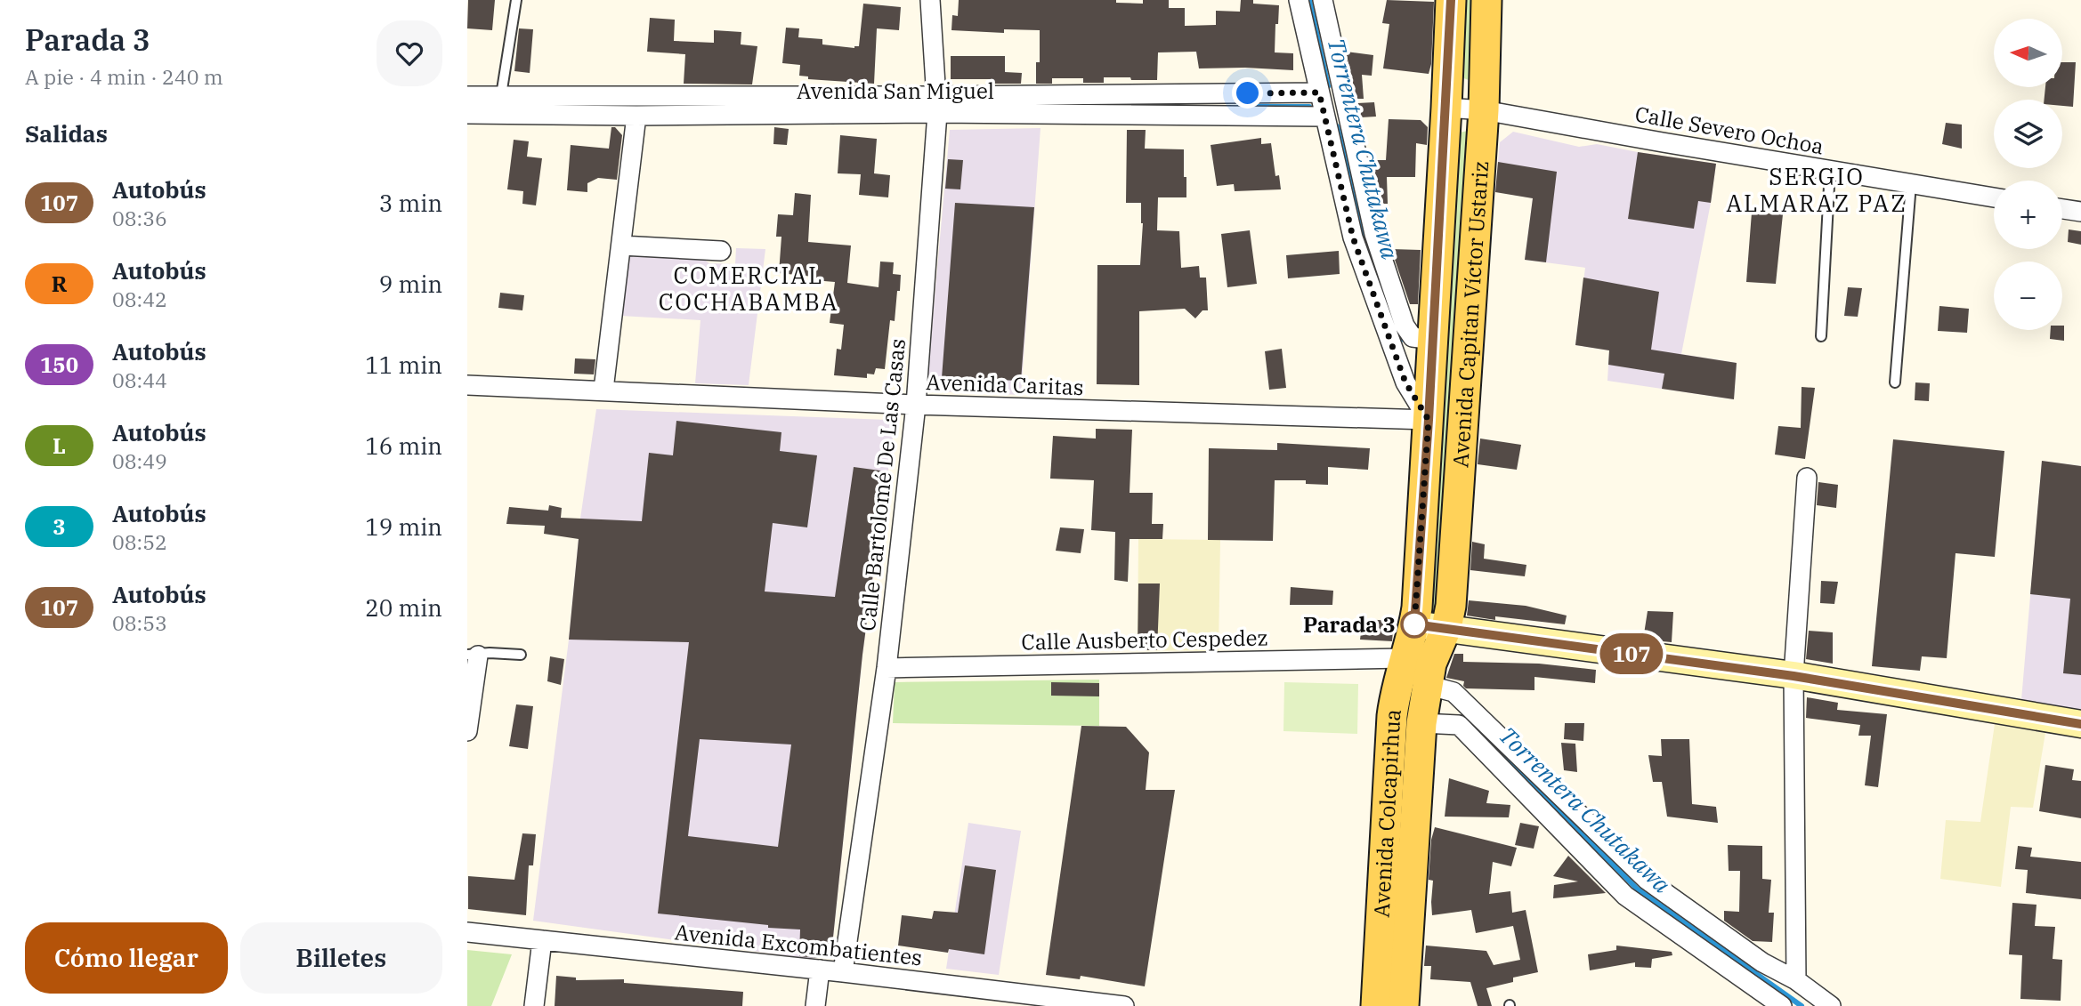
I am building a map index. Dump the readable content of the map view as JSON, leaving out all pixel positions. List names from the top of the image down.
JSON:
{
  "streets": {
    "main road": ["Avenida Capitan Víctor Ustariz", "Avenida Colcapirhua"],
    "street": [
      "Avenida San Miguel",
      "Calle Severo Ochoa",
      "Avenida Caritas",
      "Calle Bartolomé De Las Casas",
      "Calle Ausberto Cespedez",
      "Avenida Excombatientes"
    ]
  },
  "crossings": [
    ["Avenida San Miguel", "Calle Bartolomé De Las Casas"],
    ["Calle Severo Ochoa", "Avenida Capitan Víctor Ustariz"],
    ["Avenida Capitan Víctor Ustariz", "Avenida Caritas"],
    ["Avenida Capitan Víctor Ustariz", "Avenida Colcapirhua"],
    ["Avenida Caritas", "Calle Bartolomé De Las Casas"],
    ["Calle Bartolomé De Las Casas", "Calle Ausberto Cespedez"],
    ["Calle Bartolomé De Las Casas", "Avenida Excombatientes"],
    ["Calle Ausberto Cespedez", "Avenida Colcapirhua"]
  ],
  "districts": ["SERGIO ALMARAZ PAZ", "COMERCIAL COCHABAMBA"],
  "water": ["Torrentera Chutakawa"],
  "places": ["Parada 3"],
  "lines": ["bus line 107"],
  "north": "left",
  "page": {
    "heading": [
      ["Parada 3", "A pie · 4 min · 240 m"],
      "Salidas"
    ],
    "on_map": "107",
    "map_buttons": ["+", "−"],
    "list": [
      {
        "mark": "107",
        "name": "Autobús",
        "note": "08:36",
        "value": "3 min"
      },
      {
        "mark": "R",
        "name": "Autobús",
        "note": "08:42",
        "value": "9 min"
      },
      {
        "mark": "150",
        "name": "Autobús",
        "note": "08:44",
        "value": "11 min"
      },
      {
        "mark": "L",
        "name": "Autobús",
        "note": "08:49",
        "value": "16 min"
      },
      {
        "mark": "3",
        "name": "Autobús",
        "note": "08:52",
        "value": "19 min"
      },
      {
        "mark": "107",
        "name": "Autobús",
        "note": "08:53",
        "value": "20 min"
      }
    ],
    "buttons": ["Cómo llegar", "Billetes"]
  }
}
